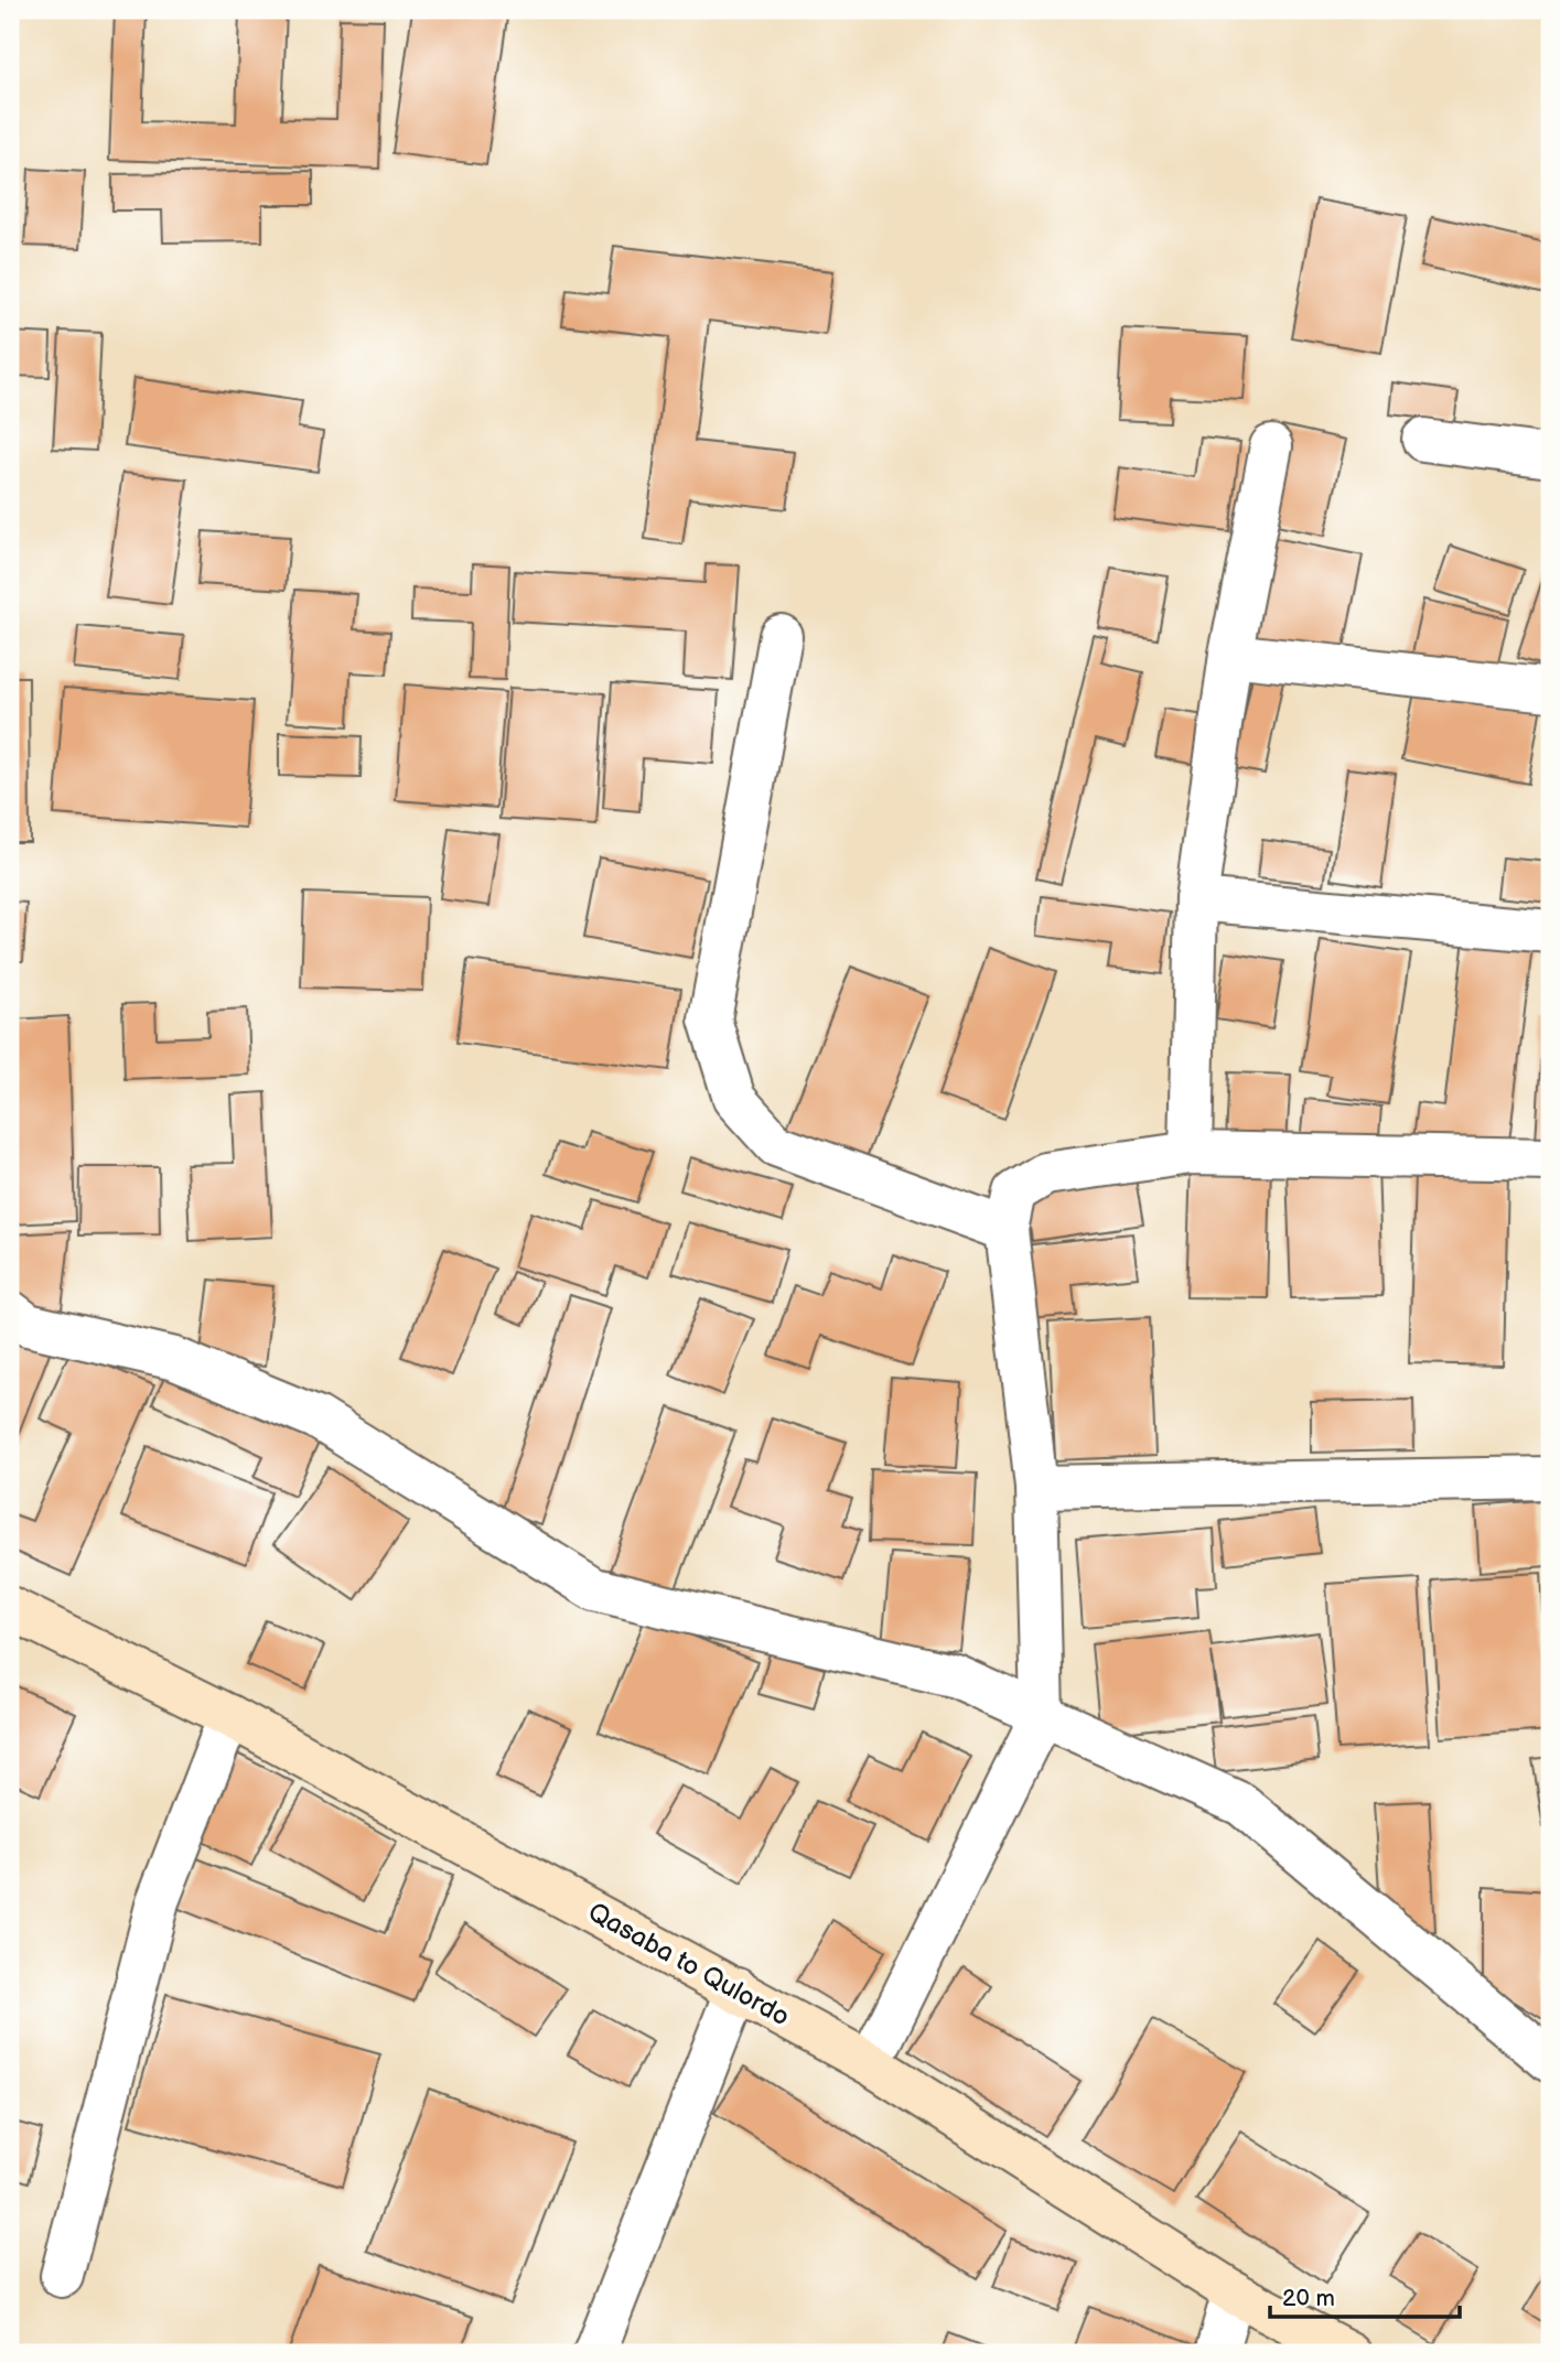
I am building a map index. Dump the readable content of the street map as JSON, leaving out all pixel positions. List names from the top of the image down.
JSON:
{
  "streets": {
    "street": ["Qasaba to Qulordo"]
  },
  "scale_bar": "20 m"
}
